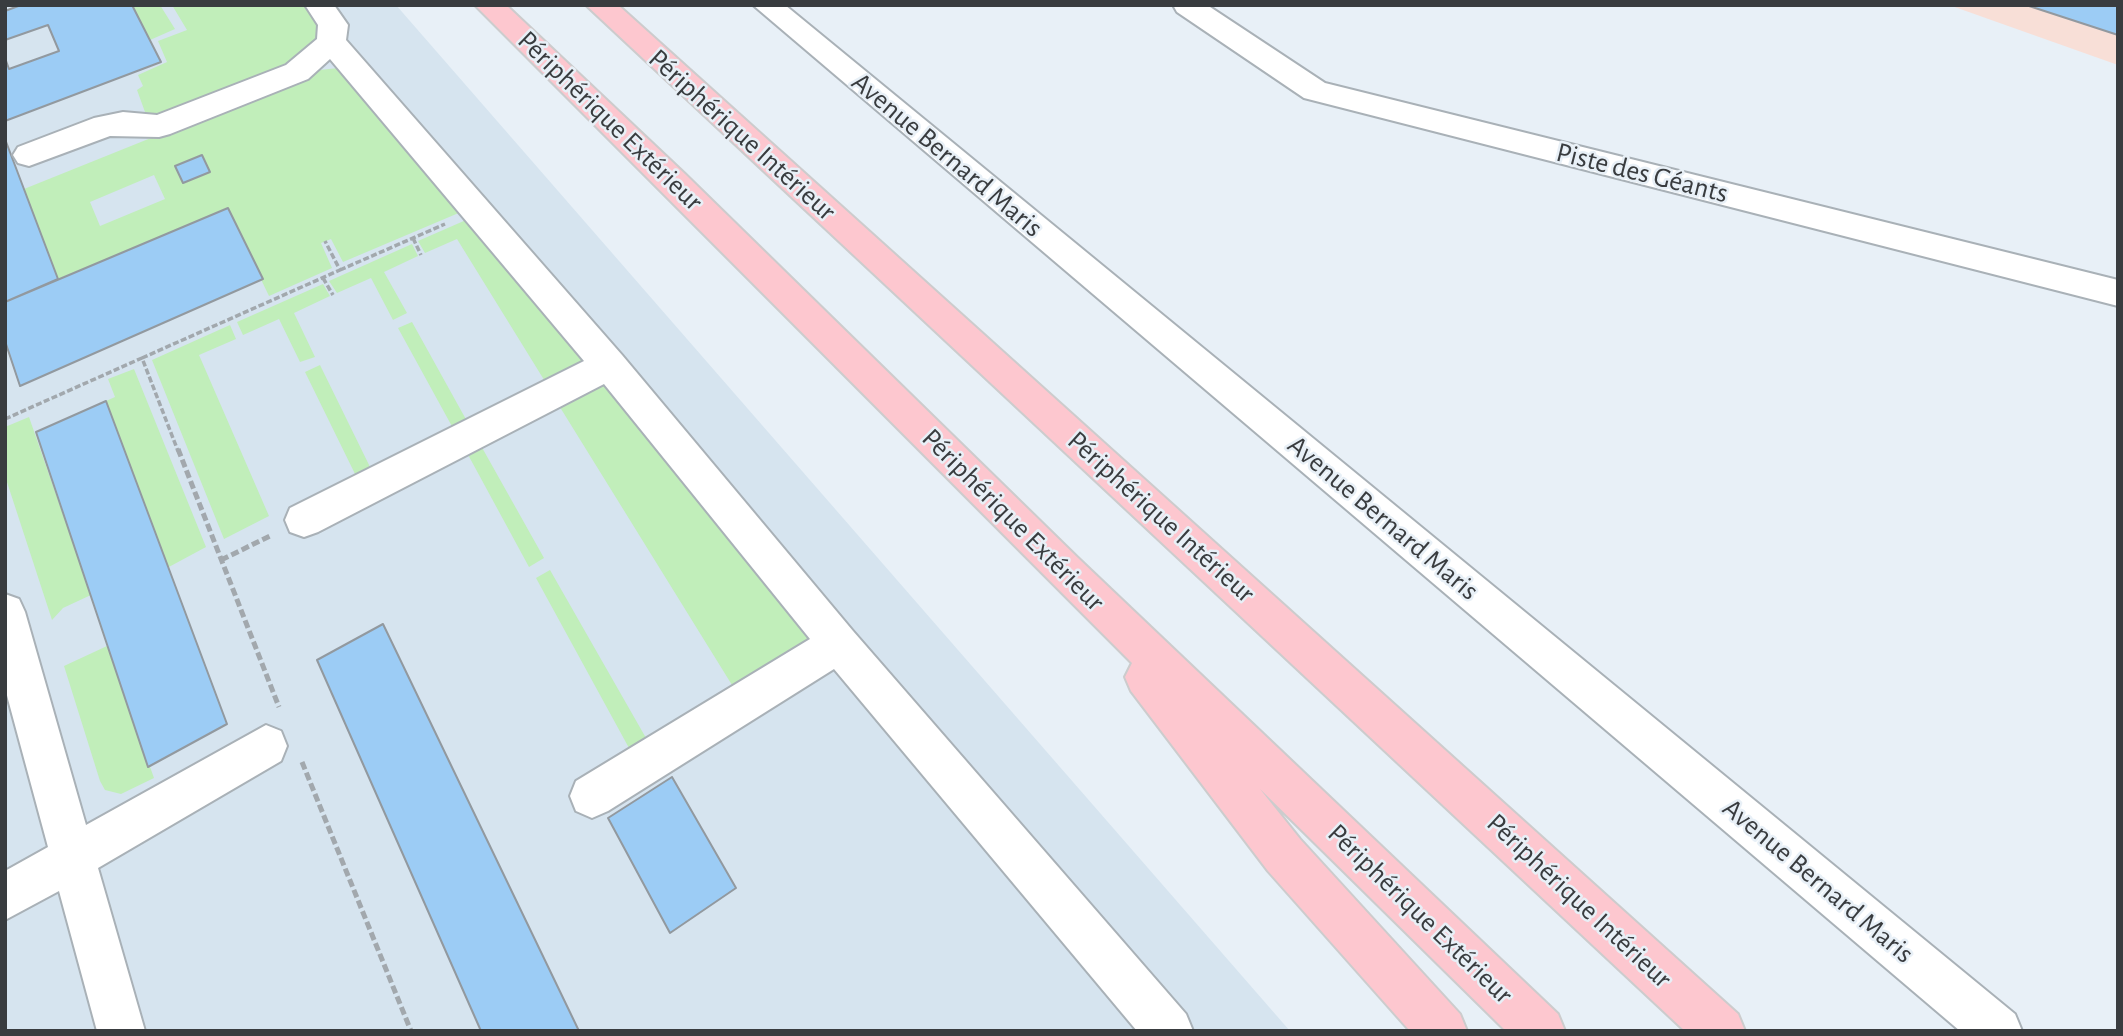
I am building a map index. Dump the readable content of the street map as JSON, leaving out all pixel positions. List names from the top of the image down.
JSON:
{
  "streets": {
    "highway": ["Périphérique Extérieur", "Périphérique Intérieur"],
    "street": ["Avenue Bernard Maris", "Piste des Géants"]
  }
}
